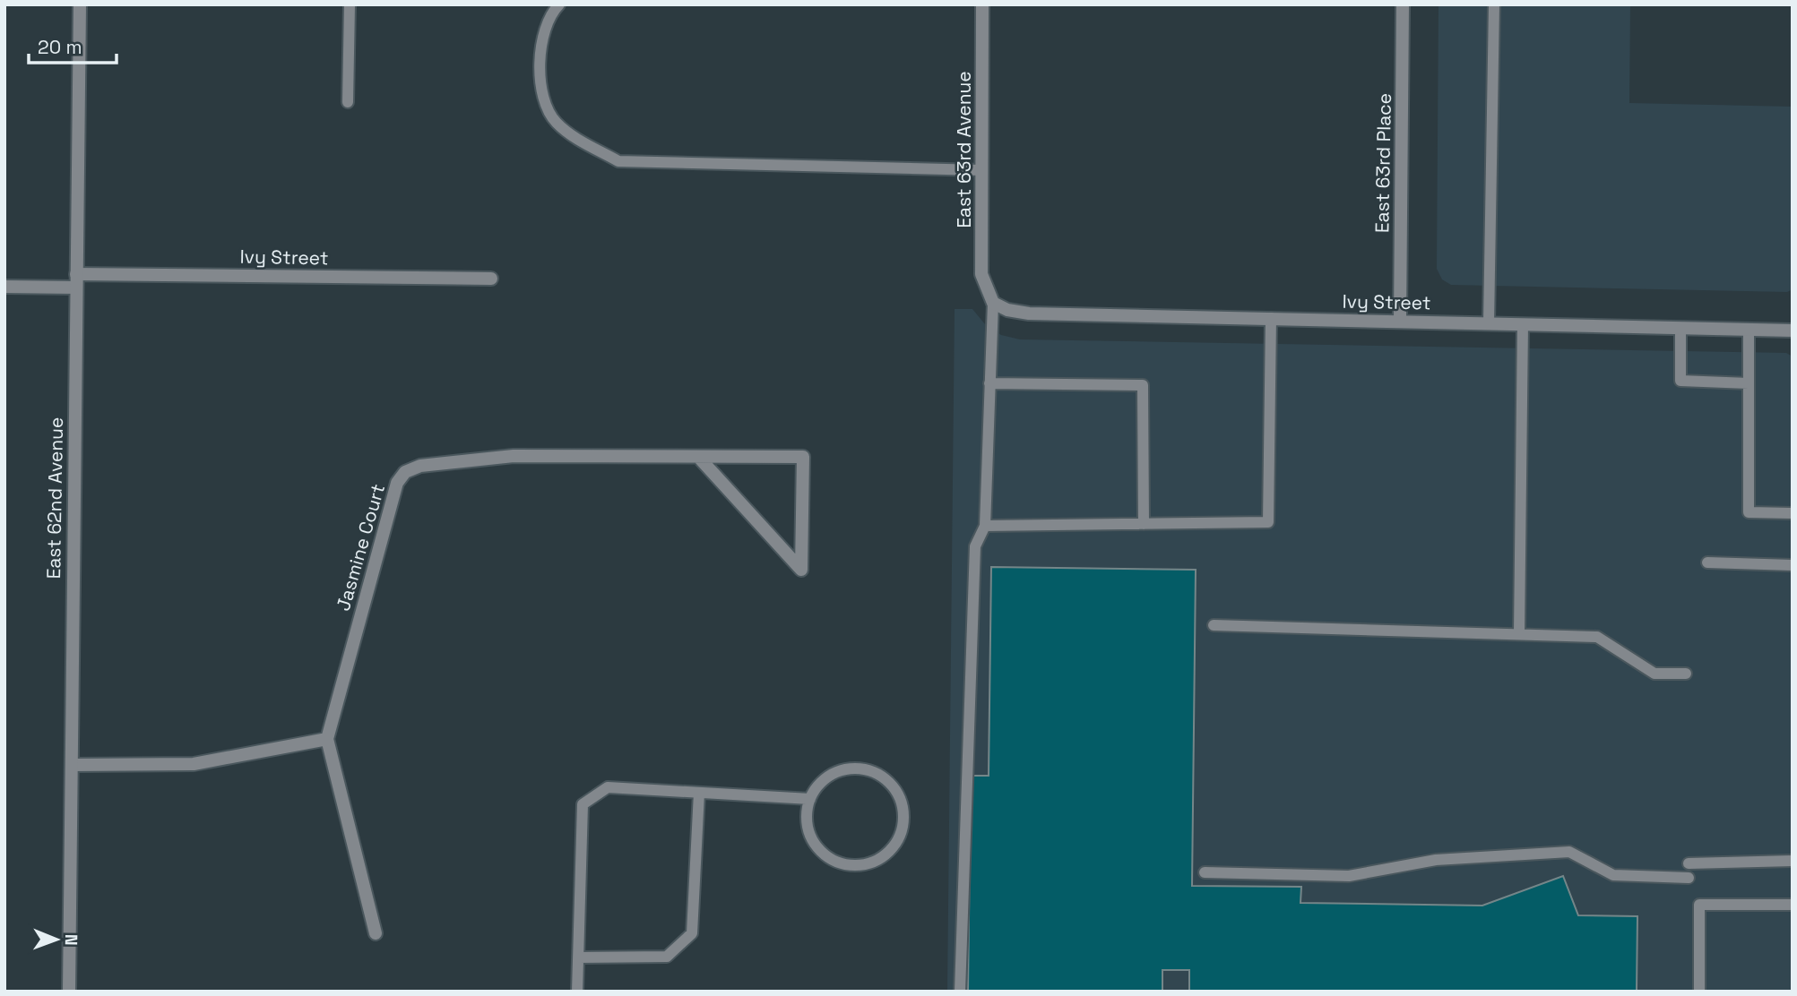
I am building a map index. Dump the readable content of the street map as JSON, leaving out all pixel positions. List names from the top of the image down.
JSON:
{
  "streets": {
    "street": [
      "East 63rd Avenue",
      "East 63rd Place",
      "Ivy Street",
      "East 62nd Avenue",
      "Jasmine Court"
    ]
  },
  "crossings": [
    ["East 63rd Avenue", "Ivy Street"],
    ["East 63rd Place", "Ivy Street"],
    ["Ivy Street", "East 62nd Avenue"]
  ],
  "scale_bar": "20 m",
  "north": "right"
}
